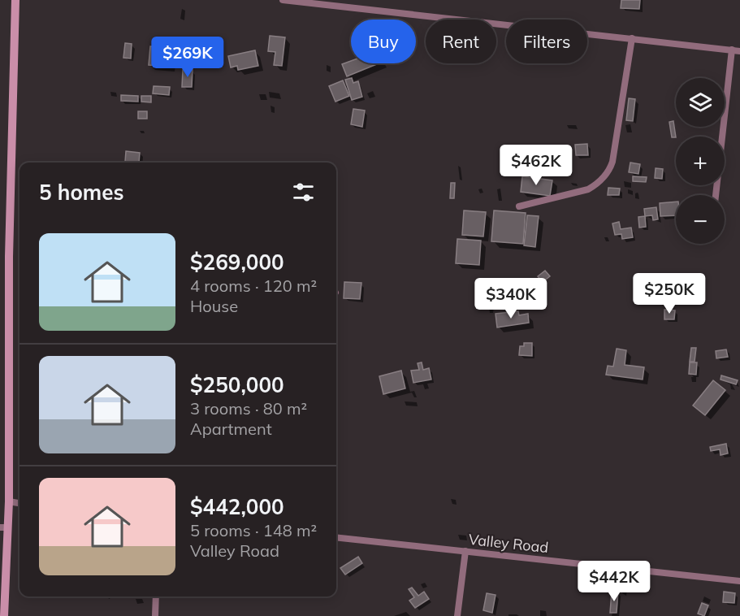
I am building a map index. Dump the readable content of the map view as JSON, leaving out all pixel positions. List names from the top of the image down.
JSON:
{
  "streets": {
    "street": ["Valley Road"]
  },
  "page": {
    "chip": ["Buy", "Rent", "Filters"],
    "price": [
      "$269K",
      "$462K",
      "$250K",
      "$340K",
      "$442K"
    ],
    "map_buttons": ["+", "−"],
    "heading": "5 homes",
    "list": [
      {
        "name": "$269,000",
        "note": "4 rooms · 120 m² · House"
      },
      {
        "name": "$250,000",
        "note": "3 rooms · 80 m² · Apartment"
      },
      {
        "name": "$442,000",
        "note": "5 rooms · 148 m² · Valley Road"
      }
    ]
  }
}
